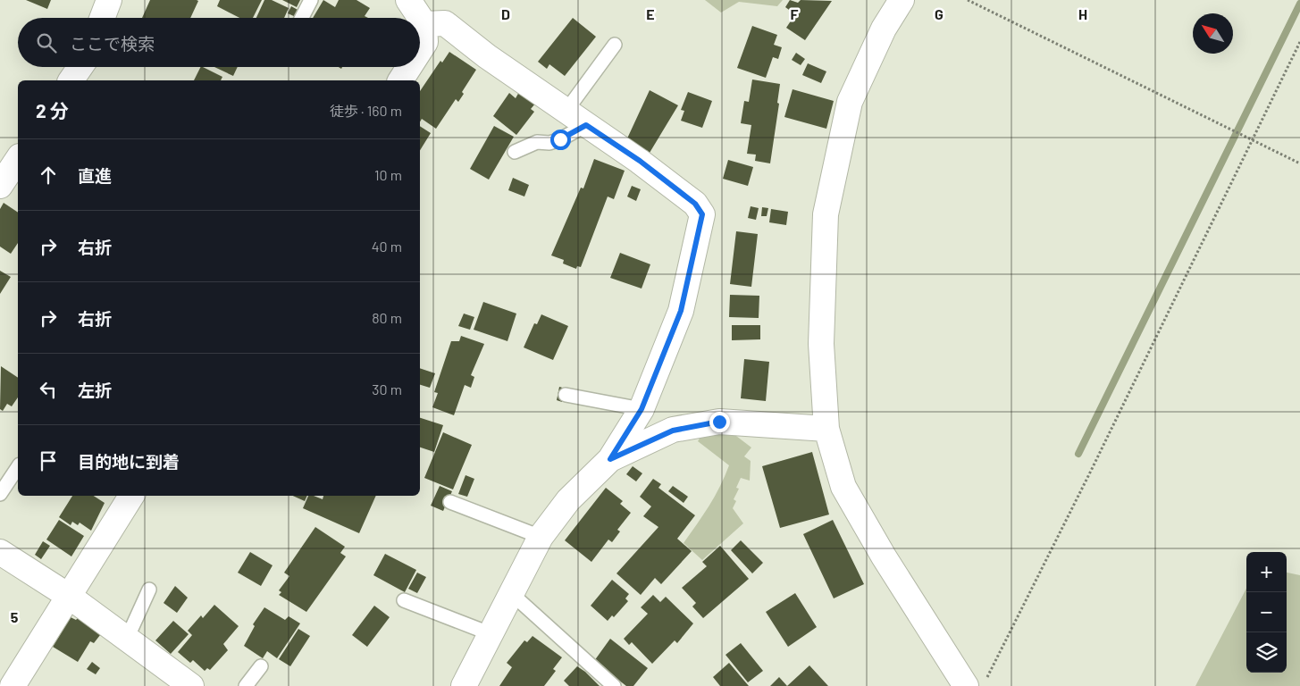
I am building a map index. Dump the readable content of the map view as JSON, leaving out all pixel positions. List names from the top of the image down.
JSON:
{
  "north": "top left",
  "page": {
    "search": "ここで検索",
    "heading": ["2 分", "徒歩 · 160 m"],
    "list": [
      ["直進", "10 m"],
      ["右折", "40 m"],
      ["右折", "80 m"],
      ["左折", "30 m"],
      "目的地に到着"
    ],
    "map_buttons": ["+", "−"]
  },
  "grid": {
    "columns": [
      "D",
      "E",
      "F",
      "G",
      "H"
    ],
    "rows": ["5"]
  }
}
